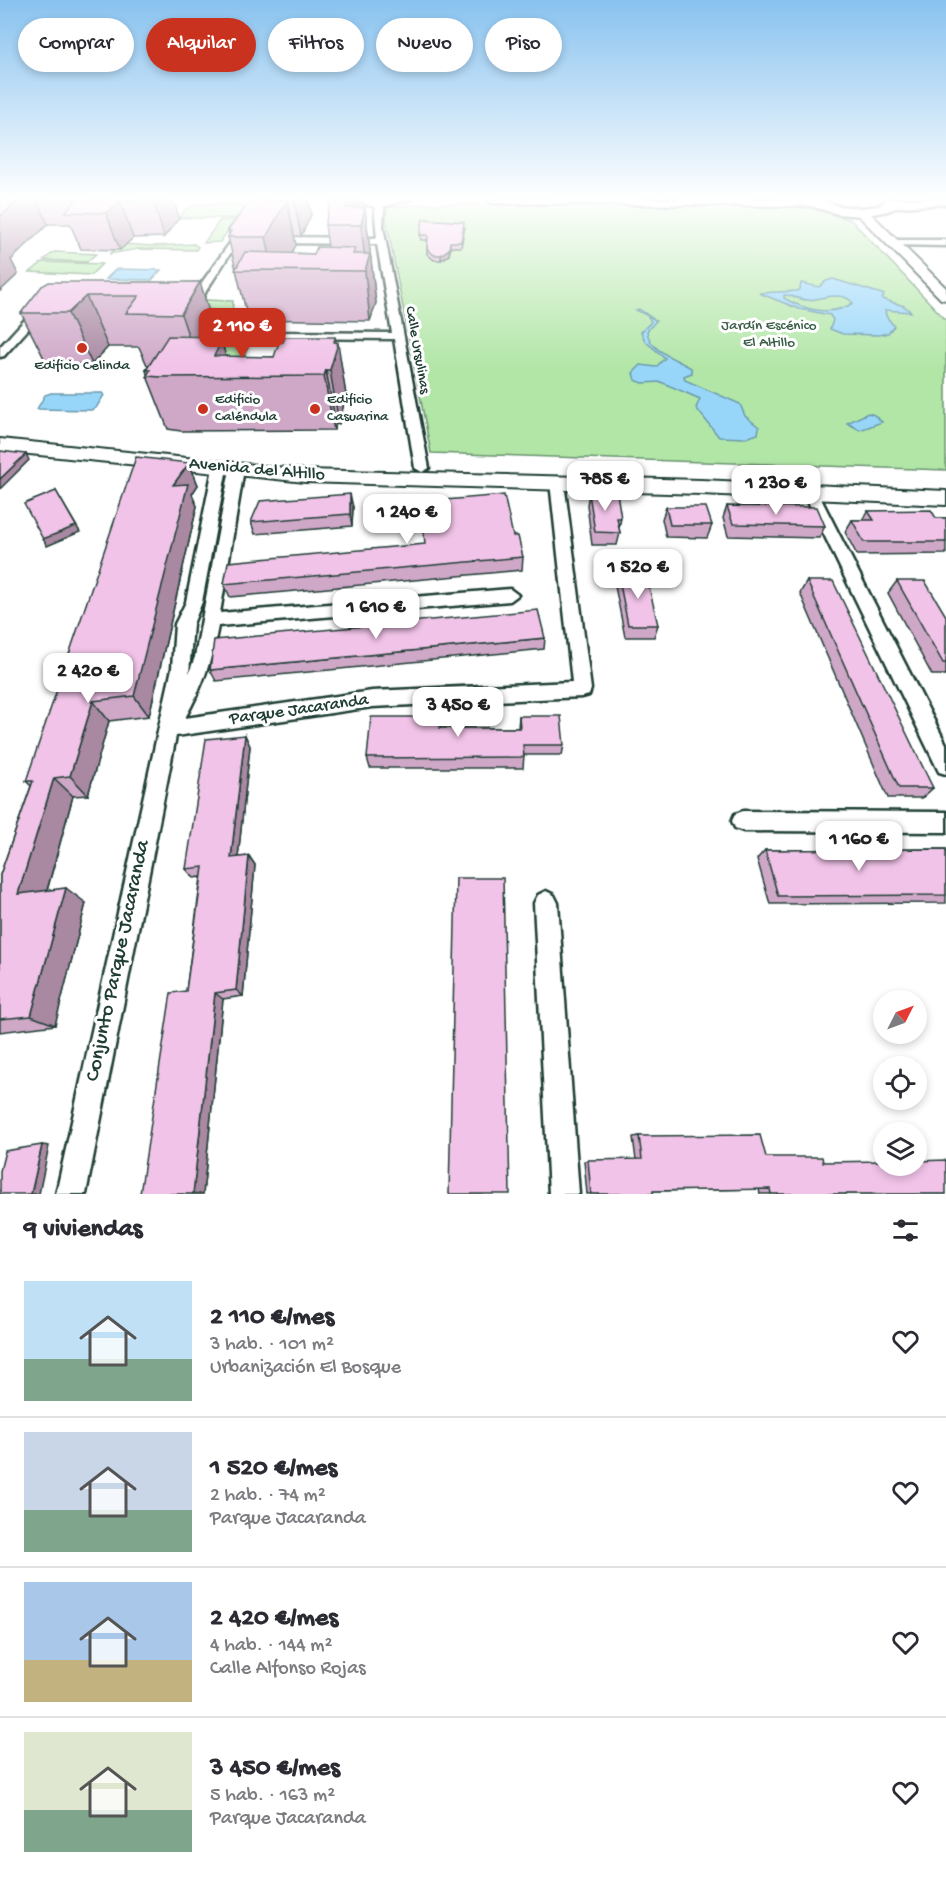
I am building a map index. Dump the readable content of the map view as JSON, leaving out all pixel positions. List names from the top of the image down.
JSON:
{
  "streets": {
    "street": [
      "Calle Ursulinas",
      "Avenida del Altillo",
      "Parque Jacaranda",
      "Conjunto Parque Jacaranda"
    ]
  },
  "crossings": [
    ["Calle Ursulinas", "Avenida del Altillo"],
    ["Avenida del Altillo", "Parque Jacaranda"],
    ["Avenida del Altillo", "Conjunto Parque Jacaranda"],
    ["Parque Jacaranda", "Conjunto Parque Jacaranda"]
  ],
  "parks": ["Jardín Escénico El Altillo"],
  "places": ["Edificio Celinda", "Edificio Caléndula", "Edificio Casuarina"],
  "north": "top right",
  "page": {
    "chip": [
      "Comprar",
      "Alquilar",
      "Filtros",
      "Nuevo",
      "Piso"
    ],
    "price": [
      "2 110 €",
      "785 €",
      "1 230 €",
      "1 240 €",
      "1 520 €",
      "1 610 €",
      "2 420 €",
      "3 450 €",
      "1 160 €"
    ],
    "heading": "9 viviendas",
    "list": [
      {
        "name": "2 110 €/mes",
        "note": "3 hab. · 101 m² · Urbanización El Bosque"
      },
      {
        "name": "1 520 €/mes",
        "note": "2 hab. · 74 m² · Parque Jacaranda"
      },
      {
        "name": "2 420 €/mes",
        "note": "4 hab. · 144 m² · Calle Alfonso Rojas"
      },
      {
        "name": "3 450 €/mes",
        "note": "5 hab. · 163 m² · Parque Jacaranda"
      }
    ]
  }
}
